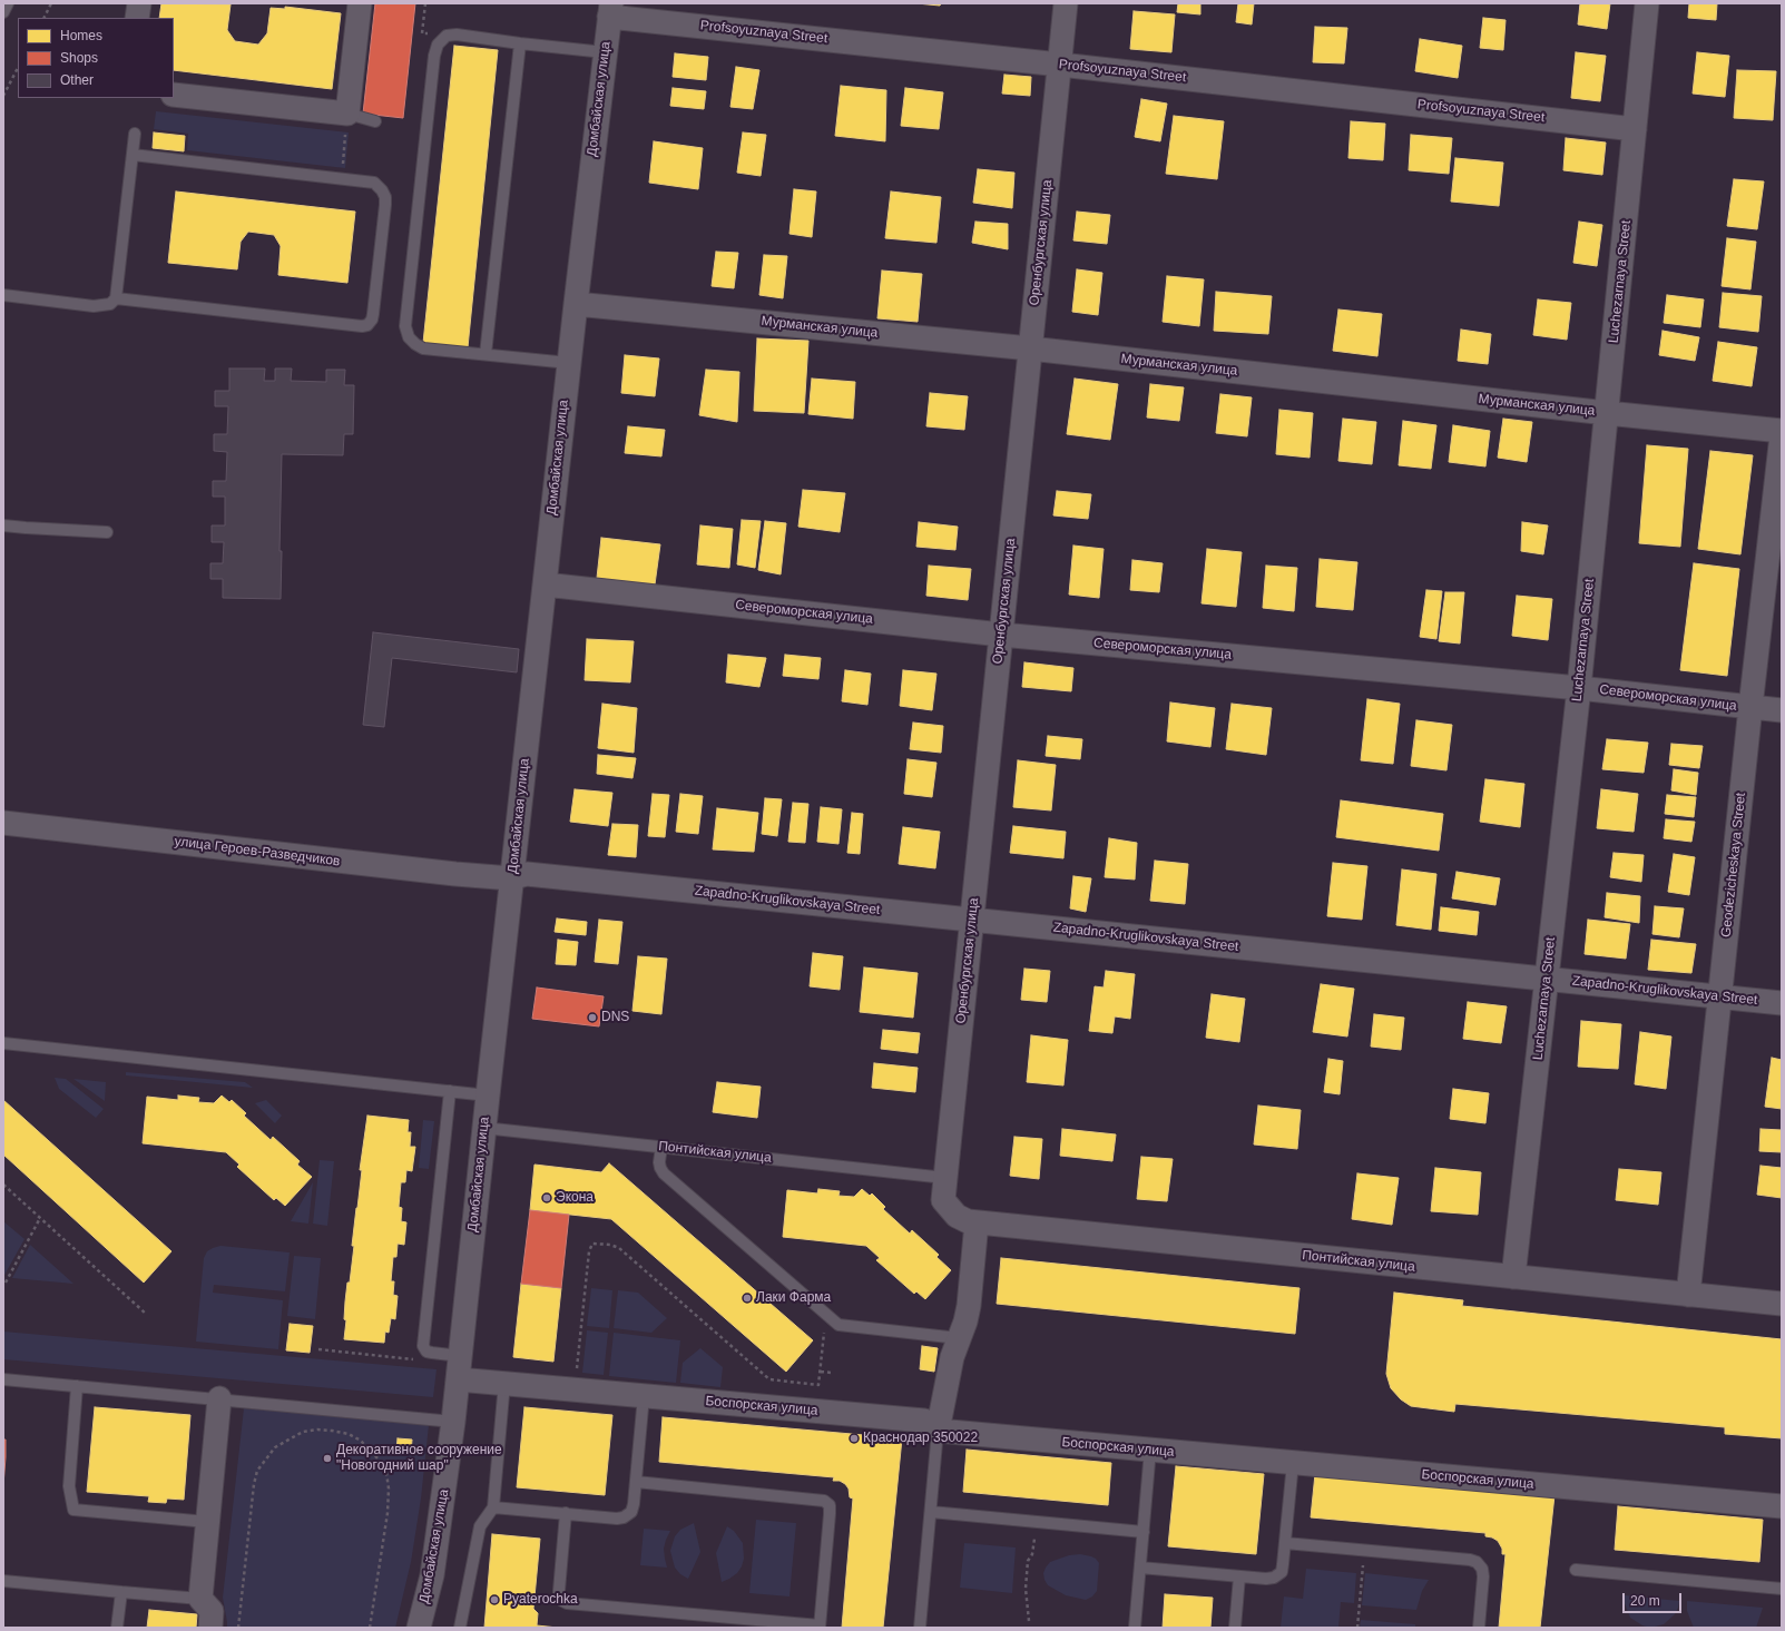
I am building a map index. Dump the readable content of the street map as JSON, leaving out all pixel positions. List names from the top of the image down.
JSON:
{
  "streets": {
    "street": [
      "Profsoyuznaya Street",
      "Домбайская улица",
      "Оренбургская улица",
      "Luchezarnaya Street",
      "Мурманская улица",
      "Североморская улица",
      "улица Героев-Разведчиков",
      "Geodezicheskaya Street",
      "Zapadno-Kruglikovskaya Street",
      "Понтийская улица",
      "Боспорская улица"
    ]
  },
  "crossings": [
    ["Profsoyuznaya Street", "Домбайская улица"],
    ["Profsoyuznaya Street", "Оренбургская улица"],
    ["Profsoyuznaya Street", "Luchezarnaya Street"],
    ["Домбайская улица", "Мурманская улица"],
    ["Домбайская улица", "Североморская улица"],
    ["Домбайская улица", "улица Героев-Разведчиков"],
    ["Домбайская улица", "Zapadno-Kruglikovskaya Street"],
    ["Домбайская улица", "Понтийская улица"],
    ["Домбайская улица", "Боспорская улица"],
    ["Оренбургская улица", "Мурманская улица"],
    ["Оренбургская улица", "Североморская улица"],
    ["Оренбургская улица", "Zapadno-Kruglikovskaya Street"],
    ["Оренбургская улица", "Понтийская улица"],
    ["Luchezarnaya Street", "Мурманская улица"],
    ["Luchezarnaya Street", "Североморская улица"],
    ["Luchezarnaya Street", "Zapadno-Kruglikovskaya Street"],
    ["Luchezarnaya Street", "Понтийская улица"],
    ["Североморская улица", "Geodezicheskaya Street"],
    ["улица Героев-Разведчиков", "Zapadno-Kruglikovskaya Street"],
    ["Geodezicheskaya Street", "Zapadno-Kruglikovskaya Street"],
    ["Geodezicheskaya Street", "Понтийская улица"]
  ],
  "places": [
    "DNS",
    "Экона",
    "Лаки Фарма",
    "Краснодар 350022",
    "Декоративное сооружение \"Новогодний шар\"",
    "Pyaterochka"
  ],
  "legend": ["Homes", "Shops", "Other"],
  "scale_bar": "20 m"
}
